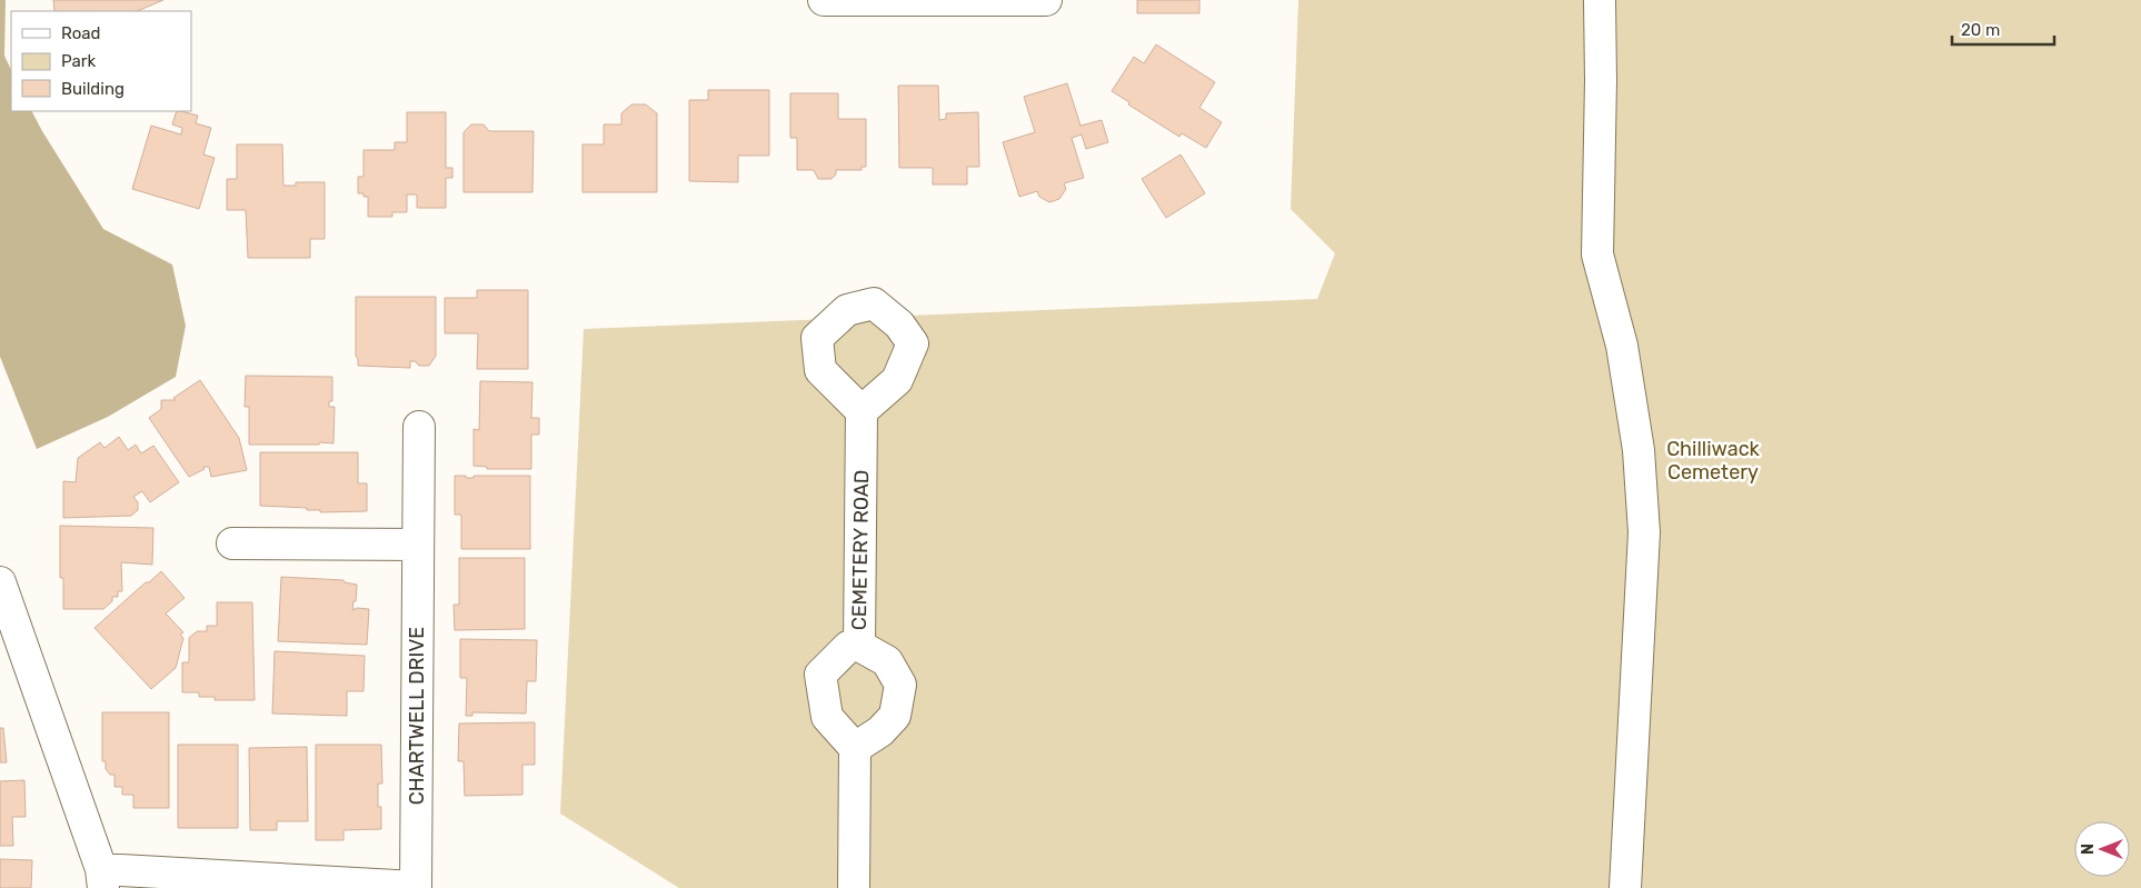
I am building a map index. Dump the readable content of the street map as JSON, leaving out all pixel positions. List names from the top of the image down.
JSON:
{
  "streets": {
    "street": ["CEMETERY ROAD", "CHARTWELL DRIVE"]
  },
  "parks": ["Chilliwack Cemetery"],
  "legend": ["Road", "Park", "Building"],
  "scale_bar": "20 m",
  "north": "left"
}
